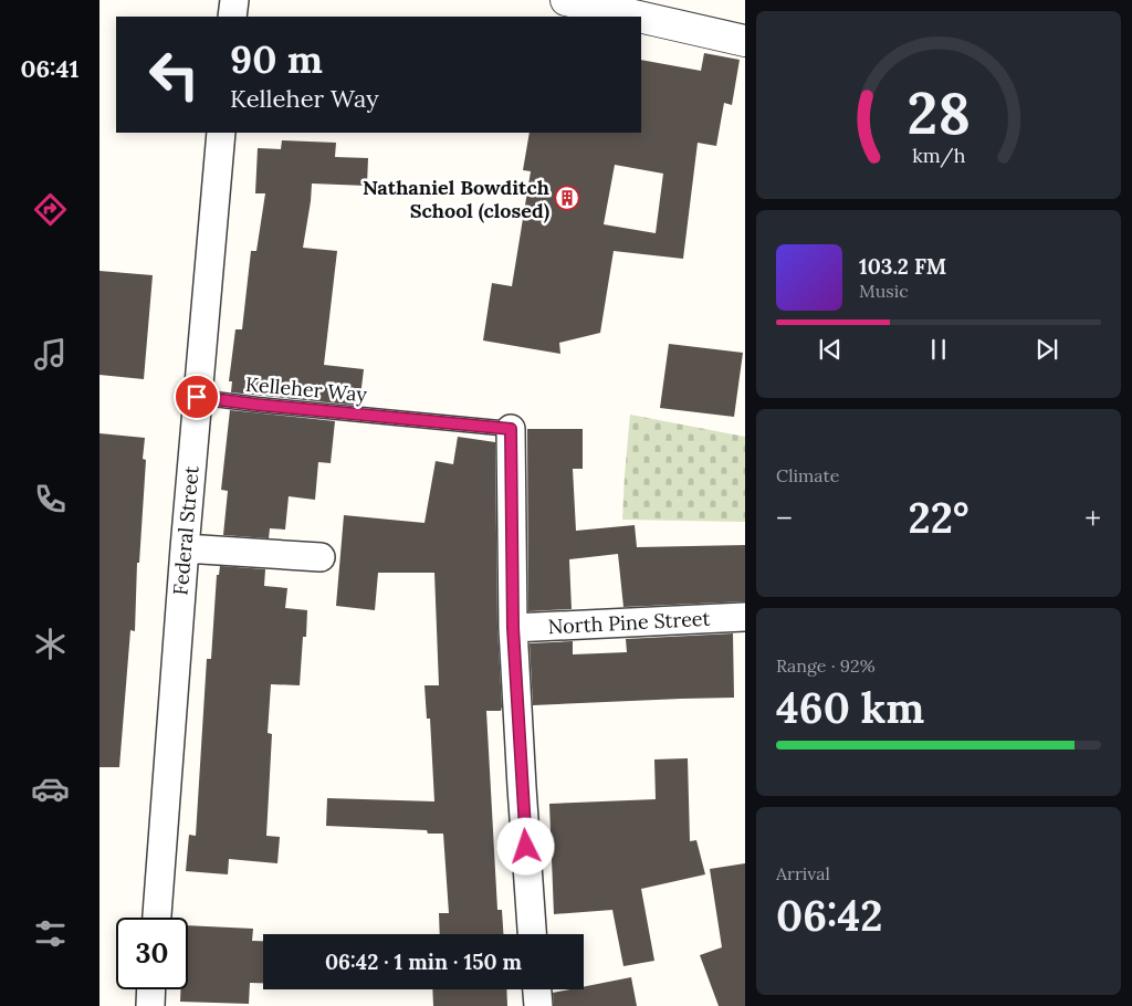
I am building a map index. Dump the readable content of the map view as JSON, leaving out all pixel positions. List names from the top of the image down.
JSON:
{
  "streets": {
    "street": ["Federal Street", "North Pine Street"],
    "lane": ["Kelleher Way"]
  },
  "crossings": [
    ["Kelleher Way", "Federal Street"]
  ],
  "places": {
    "building": ["Nathaniel Bowditch School (closed)"]
  },
  "page": {
    "tabs": "06:41",
    "turn": ["90 m", "Kelleher Way"],
    "song": ["103.2 FM", "Music"],
    "tile": [
      "Climate",
      ["Range · 92%", "460 km"],
      ["Arrival", "06:42"]
    ],
    "heat": ["−", "22°", "+"],
    "limit": "30",
    "trip": "06:42 · 1 min · 150 m",
    "gauge": ["28", "km/h"]
  }
}
